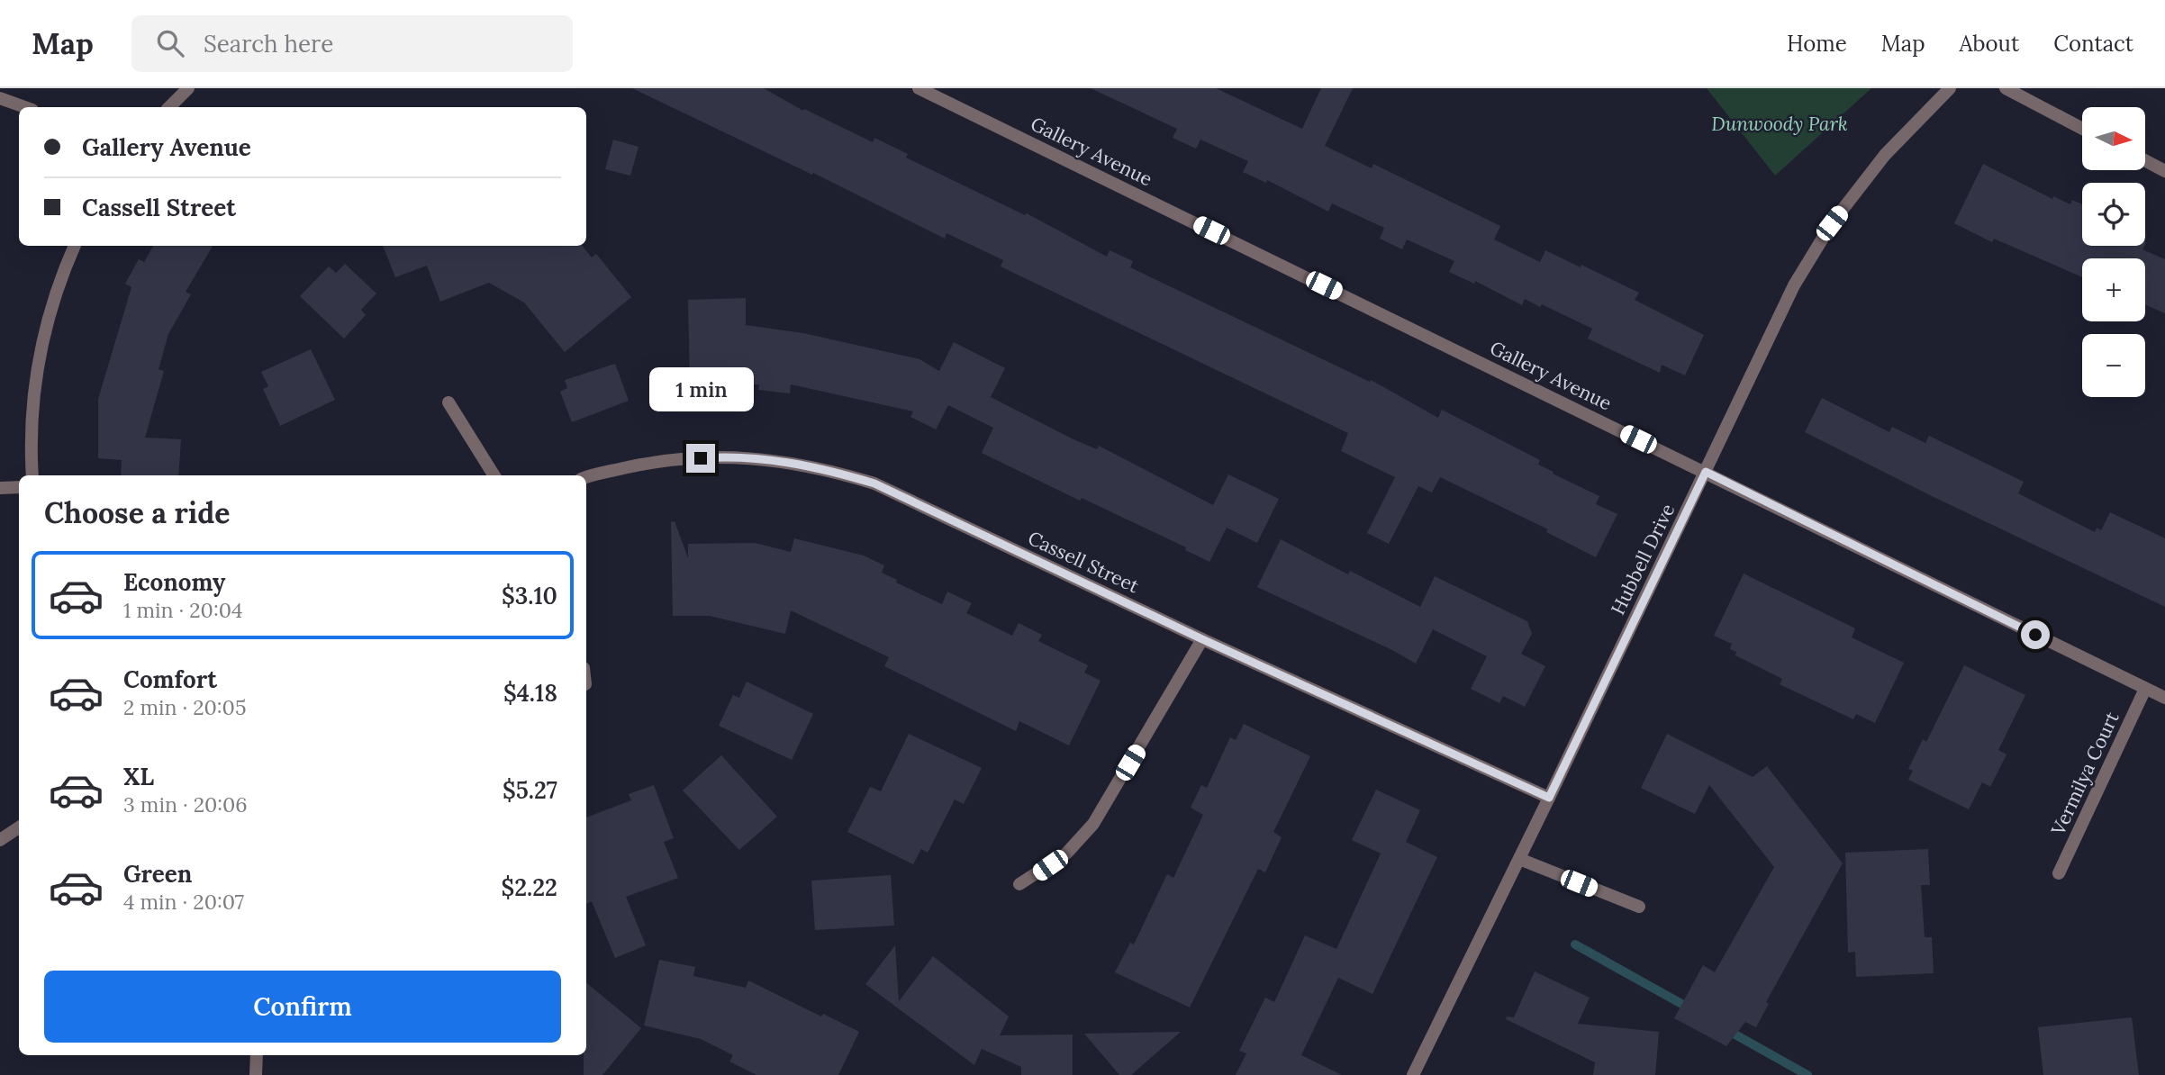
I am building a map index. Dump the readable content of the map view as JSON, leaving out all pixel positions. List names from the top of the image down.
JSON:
{
  "streets": {
    "street": [
      "Gallery Avenue",
      "Hubbell Drive",
      "Cassell Street",
      "Vermilya Court"
    ]
  },
  "crossings": [
    ["Gallery Avenue", "Hubbell Drive"],
    ["Gallery Avenue", "Vermilya Court"],
    ["Hubbell Drive", "Cassell Street"]
  ],
  "parks": ["Dunwoody Park"],
  "north": "right",
  "page": {
    "header": "Map",
    "search": "Search here",
    "nav": [
      "Home",
      "Map",
      "About",
      "Contact"
    ],
    "map_buttons": ["+", "−"],
    "banner": ["Gallery Avenue", "Cassell Street"],
    "bubble": "1 min",
    "heading": "Choose a ride",
    "list": [
      {
        "name": "Economy",
        "note": "1 min · 20:04",
        "value": "$3.10"
      },
      {
        "name": "Comfort",
        "note": "2 min · 20:05",
        "value": "$4.18"
      },
      {
        "name": "XL",
        "note": "3 min · 20:06",
        "value": "$5.27"
      },
      {
        "name": "Green",
        "note": "4 min · 20:07",
        "value": "$2.22"
      }
    ],
    "buttons": "Confirm"
  }
}
